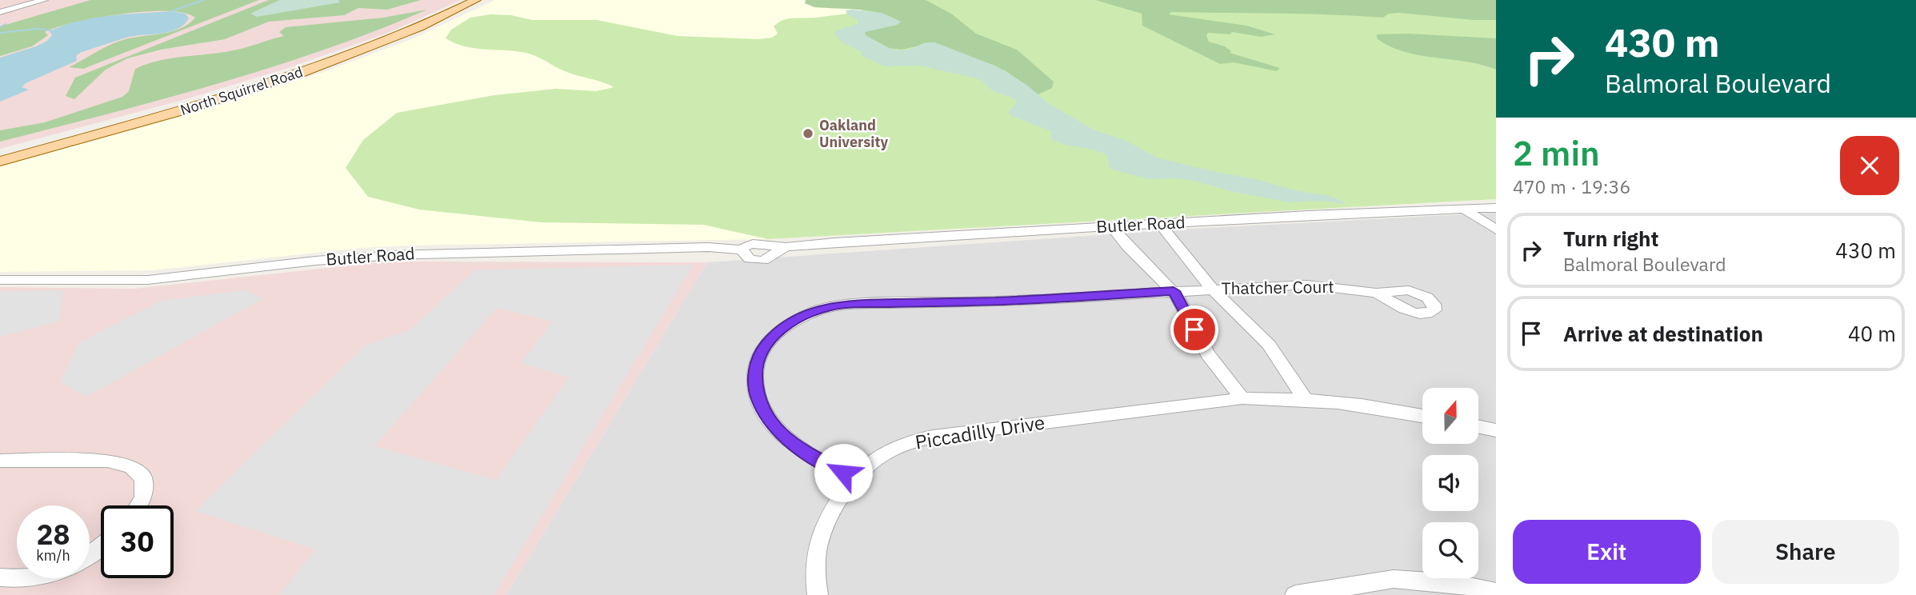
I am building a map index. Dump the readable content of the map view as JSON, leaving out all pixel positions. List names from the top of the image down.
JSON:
{
  "streets": {
    "main road": ["North Squirrel Road"],
    "street": ["Butler Road", "Thatcher Court", "Piccadilly Drive"]
  },
  "crossings": [
    ["Thatcher Court", "Piccadilly Drive"]
  ],
  "places": ["Oakland University"],
  "north": "top",
  "page": {
    "turn": ["430 m", "Balmoral Boulevard"],
    "heading": ["2 min", "470 m · 19:36"],
    "list": [
      {
        "name": "Turn right",
        "note": "Balmoral Boulevard",
        "value": "430 m"
      },
      {
        "name": "Arrive at destination",
        "value": "40 m"
      }
    ],
    "speed": "28 km/h",
    "limit": "30",
    "buttons": ["Exit", "Share"]
  }
}
